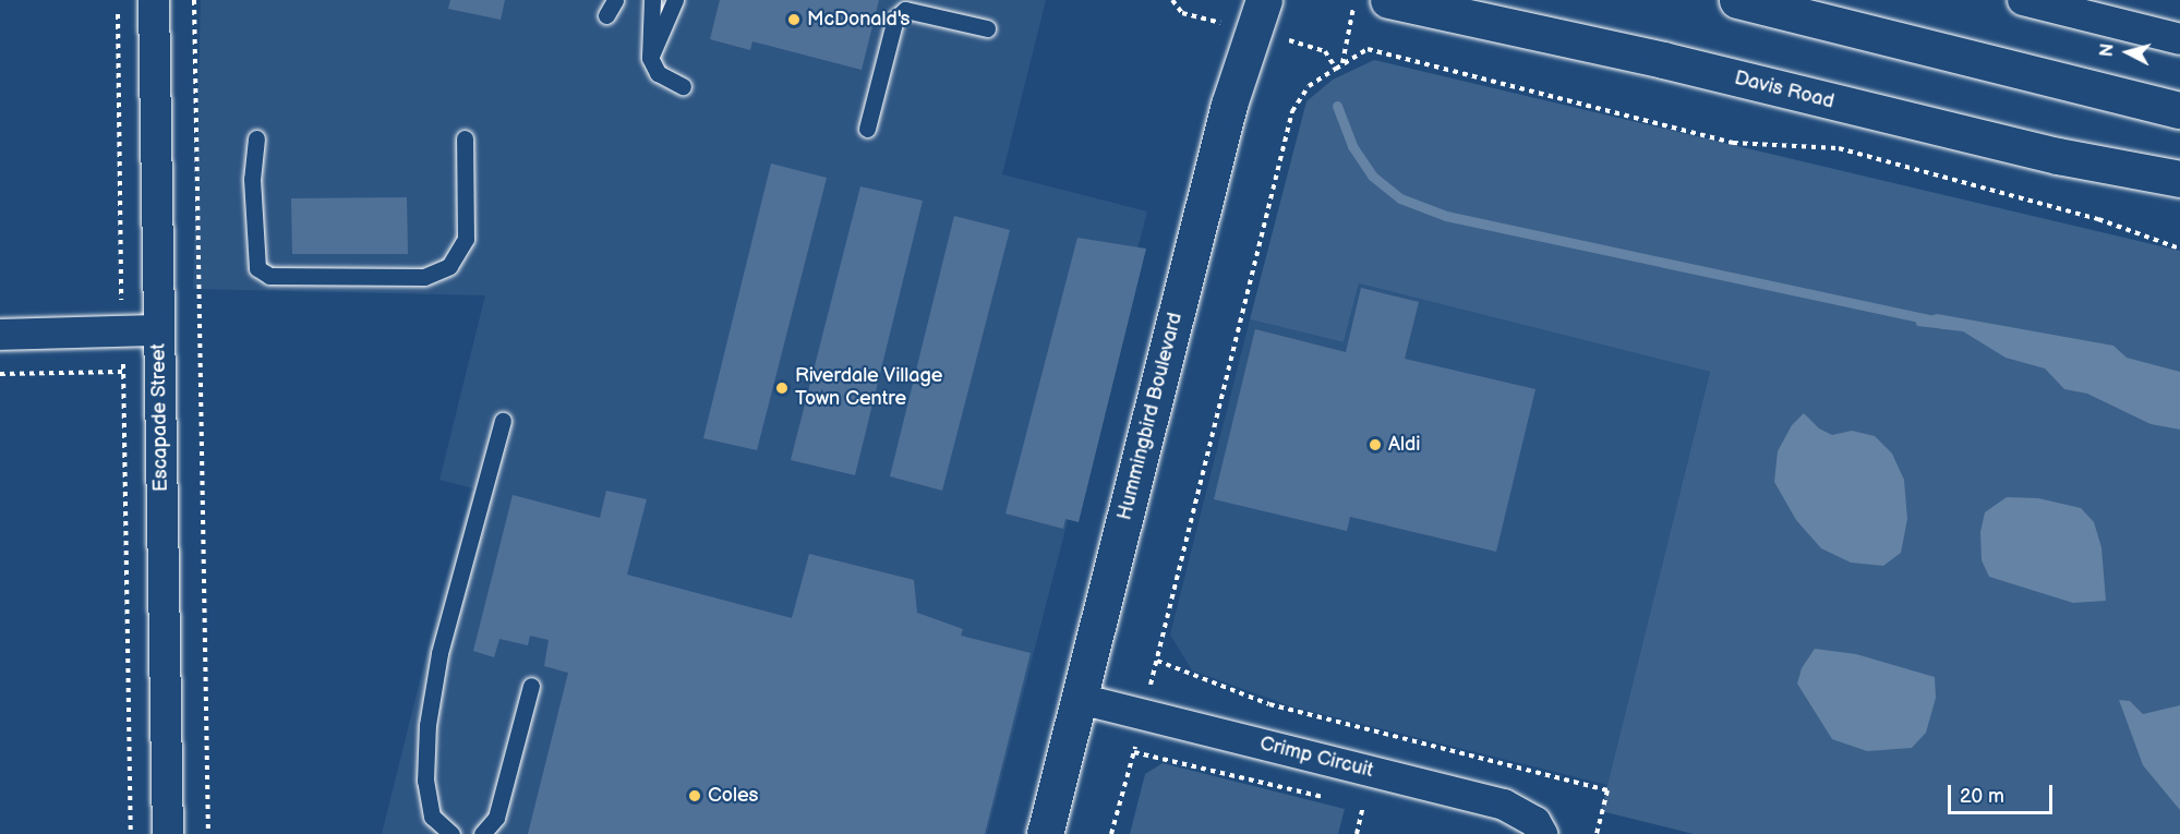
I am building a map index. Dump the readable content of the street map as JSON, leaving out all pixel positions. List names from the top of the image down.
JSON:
{
  "streets": {
    "main road": ["Davis Road", "Hummingbird Boulevard"],
    "street": ["Escapade Street", "Crimp Circuit"]
  },
  "crossings": [
    ["Hummingbird Boulevard", "Crimp Circuit"]
  ],
  "places": [
    "McDonald's",
    "Riverdale Village Town Centre",
    "Aldi",
    "Coles"
  ],
  "scale_bar": "20 m",
  "north": "left"
}
